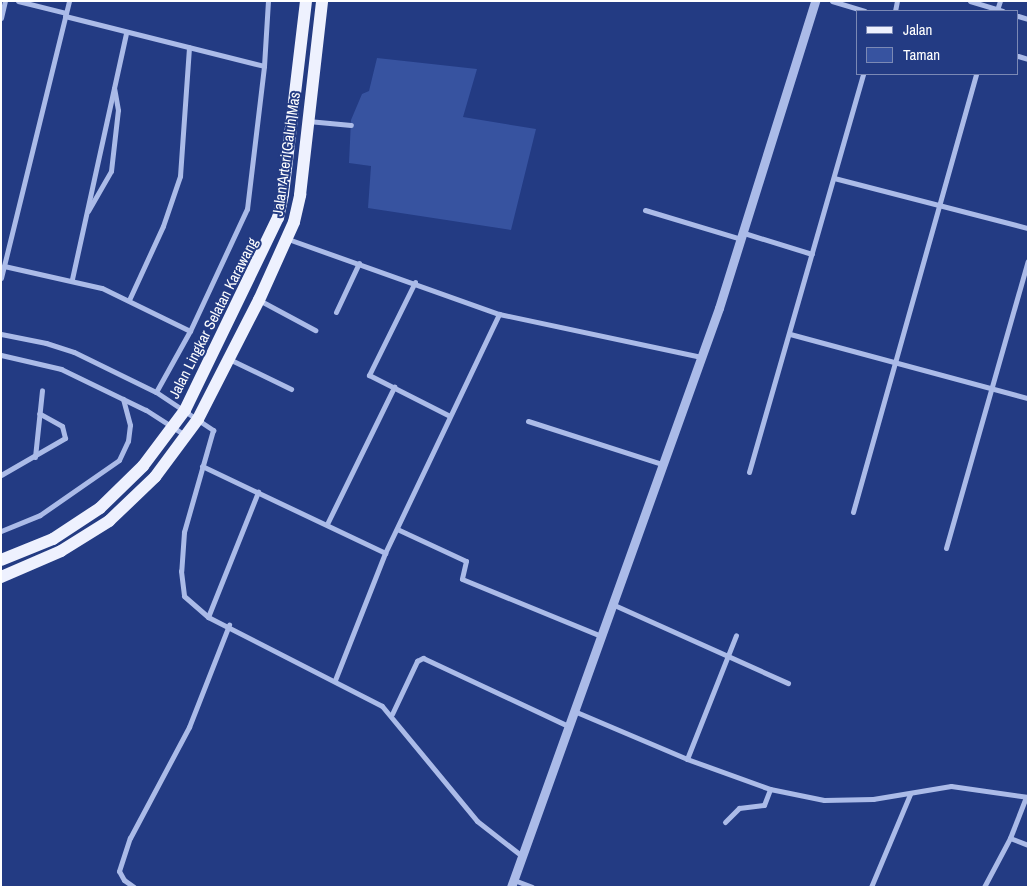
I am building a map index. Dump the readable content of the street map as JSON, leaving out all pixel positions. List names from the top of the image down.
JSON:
{
  "streets": {
    "main road": ["Jalan Arteri Galuh Mas", "Jalan Lingkar Selatan Karawang"]
  },
  "legend": ["Jalan", "Taman"]
}
